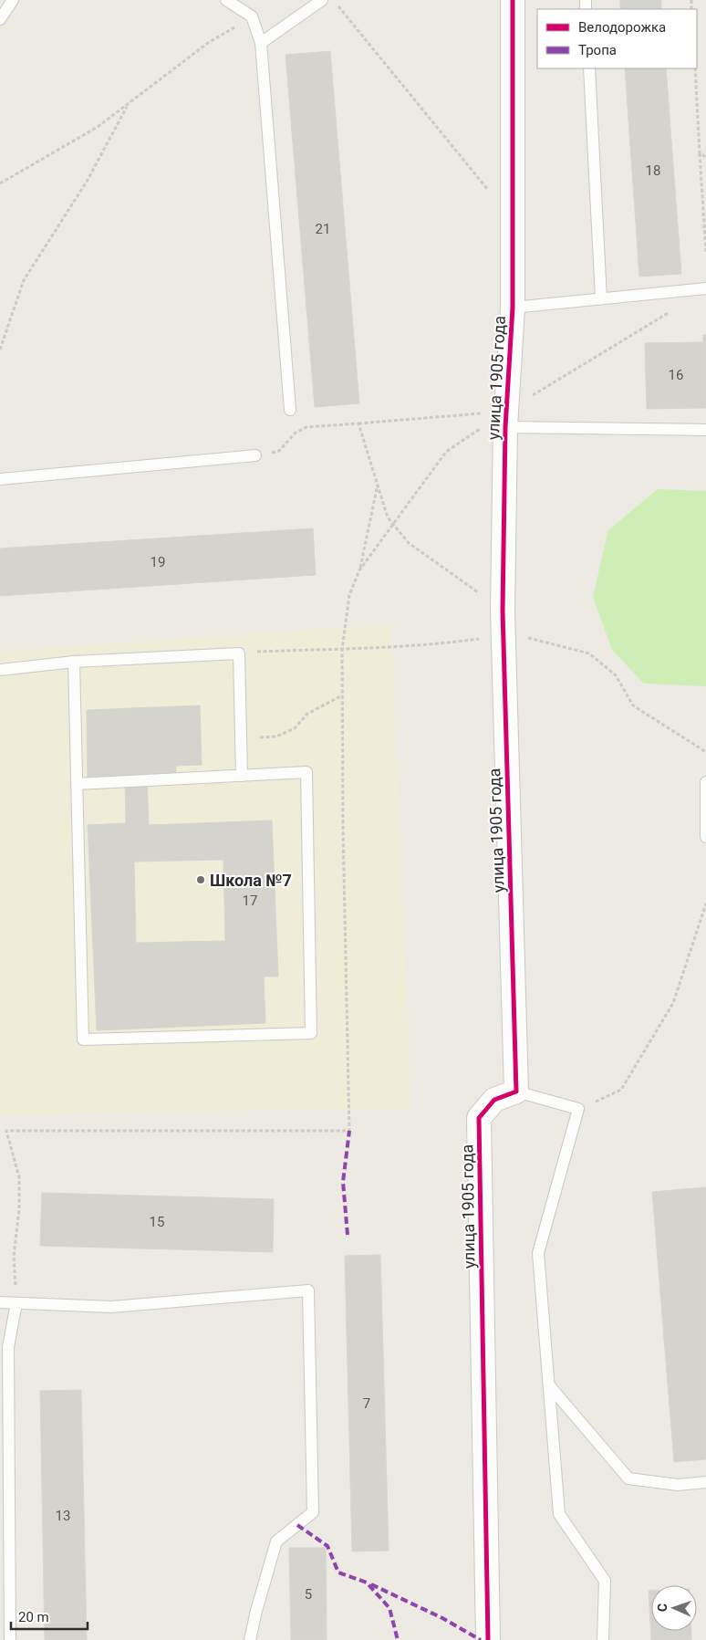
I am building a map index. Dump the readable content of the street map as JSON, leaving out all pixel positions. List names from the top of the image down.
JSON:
{
  "streets": {
    "street": ["улица 1905 года"]
  },
  "places": ["Школа №7"],
  "house_numbers": [
    "18",
    "21",
    "16",
    "19",
    "17",
    "15",
    "7",
    "13",
    "5"
  ],
  "legend": ["Велодорожка", "Тропа"],
  "scale_bar": "20 m",
  "north": "left"
}
